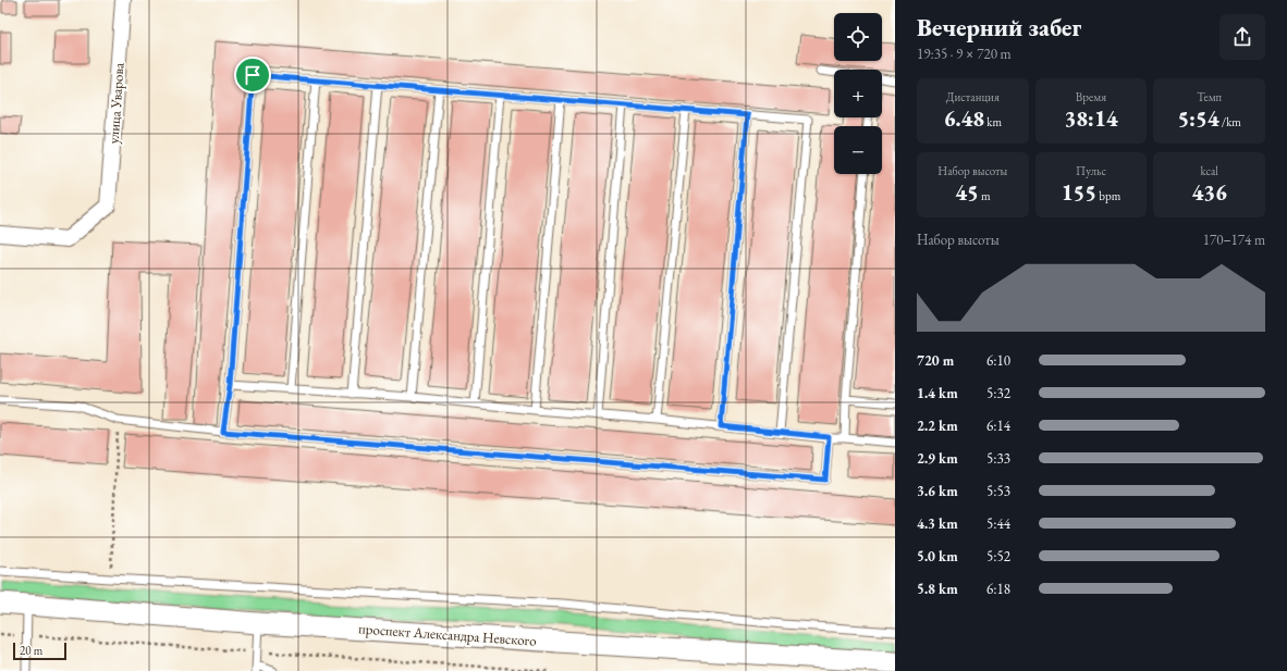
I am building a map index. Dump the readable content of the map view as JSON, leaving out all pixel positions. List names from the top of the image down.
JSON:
{
  "streets": {
    "main road": ["проспект Александра Невского"],
    "street": ["улица Уварова"]
  },
  "scale_bar": "20 m",
  "page": {
    "heading": ["Вечерний забег", "19:35 · 9 × 720 m"],
    "map_buttons": ["+", "−"],
    "stats": [
      ["Дистанция", "6.48 km"],
      ["Время", "38:14"],
      ["Темп", "5:54 /km"],
      ["Набор высоты", "45 m"],
      ["Пульс", "155 bpm"],
      ["kcal", "436"]
    ],
    "chart": ["Набор высоты", "170–174 m"],
    "list": [
      {
        "name": "720 m",
        "note": "6:10"
      },
      {
        "name": "1.4 km",
        "note": "5:32"
      },
      {
        "name": "2.2 km",
        "note": "6:14"
      },
      {
        "name": "2.9 km",
        "note": "5:33"
      },
      {
        "name": "3.6 km",
        "note": "5:53"
      },
      {
        "name": "4.3 km",
        "note": "5:44"
      },
      {
        "name": "5.0 km",
        "note": "5:52"
      },
      {
        "name": "5.8 km",
        "note": "6:18"
      }
    ],
    "scale": "20 m"
  }
}
